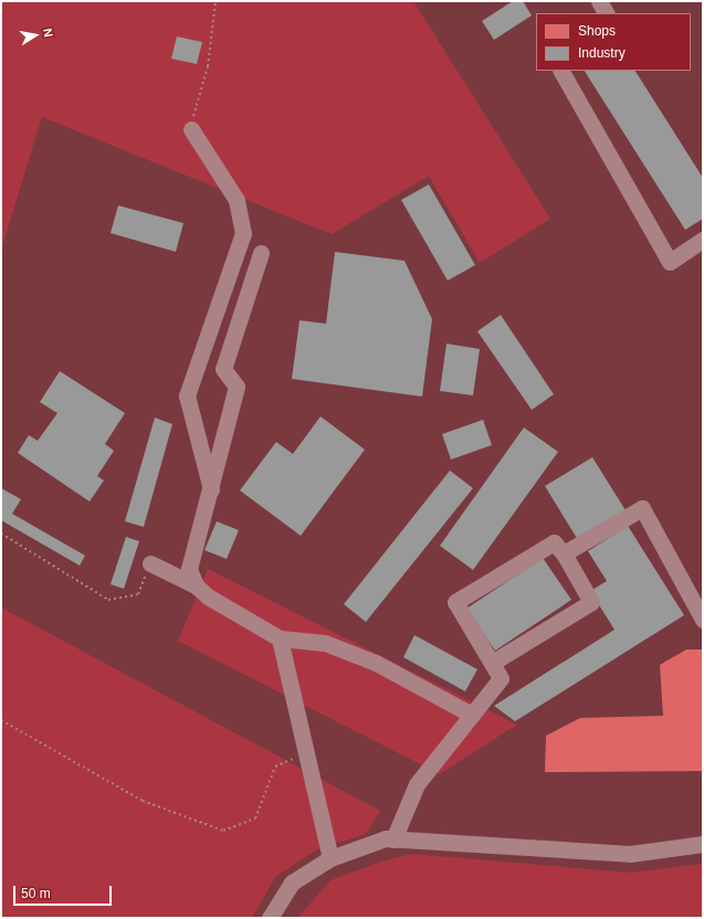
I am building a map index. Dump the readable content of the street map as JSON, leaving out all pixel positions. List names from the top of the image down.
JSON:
{
  "legend": ["Shops", "Industry"],
  "scale_bar": "50 m",
  "north": "right"
}
